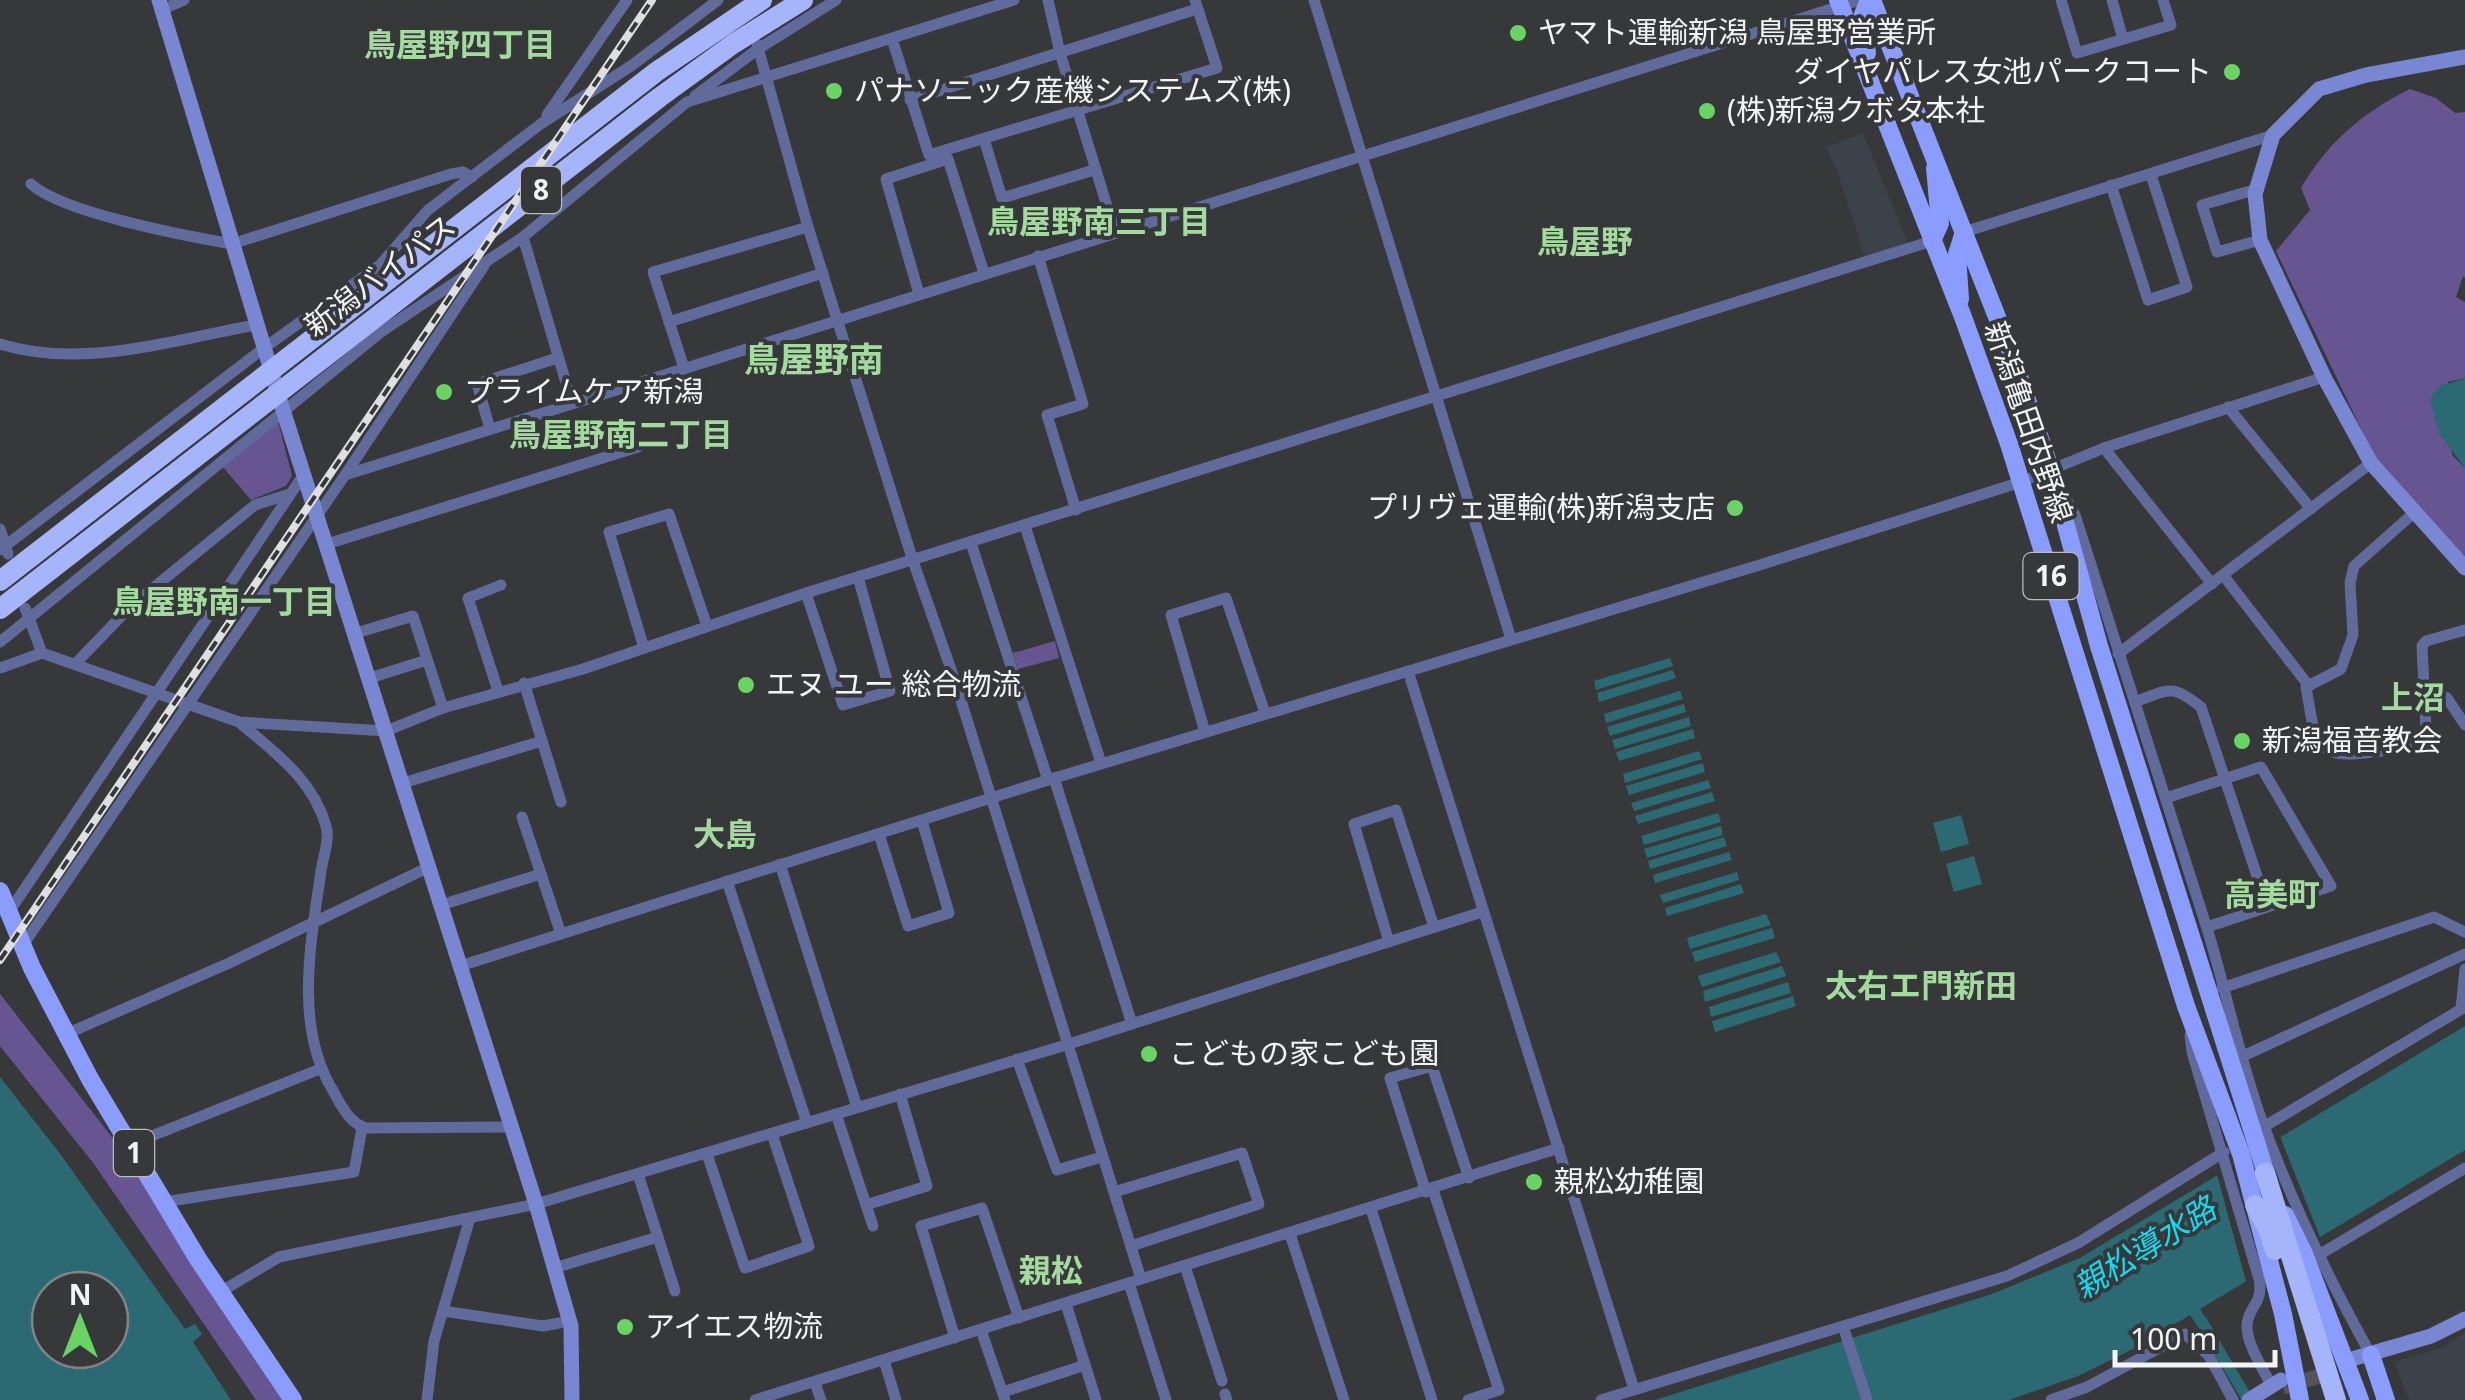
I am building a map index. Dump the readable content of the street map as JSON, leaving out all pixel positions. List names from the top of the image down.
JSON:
{
  "streets": {
    "highway": ["8", "新潟バイパス"],
    "main road": ["新潟亀田内野線", "16", "1"]
  },
  "crossings": [
    ["新潟亀田内野線", "16"]
  ],
  "districts": [
    "鳥屋野四丁目",
    "鳥屋野南三丁目",
    "鳥屋野",
    "鳥屋野南",
    "鳥屋野南二丁目",
    "鳥屋野南一丁目",
    "上沼",
    "大島",
    "高美町",
    "太右エ門新田",
    "親松"
  ],
  "water": ["親松導水路"],
  "places": [
    "ヤマト運輸新潟 鳥屋野営業所",
    "ダイヤパレス女池パークコート",
    "パナソニック産機システムズ(株)",
    "(株)新潟クボタ本社",
    "プライムケア新潟",
    "プリヴェ運輸(株)新潟支店",
    "エヌ ユー 総合物流",
    "新潟福音教会",
    "こどもの家こども園",
    "親松幼稚園",
    "アイエス物流"
  ],
  "scale_bar": "100 m",
  "north": "top"
}
